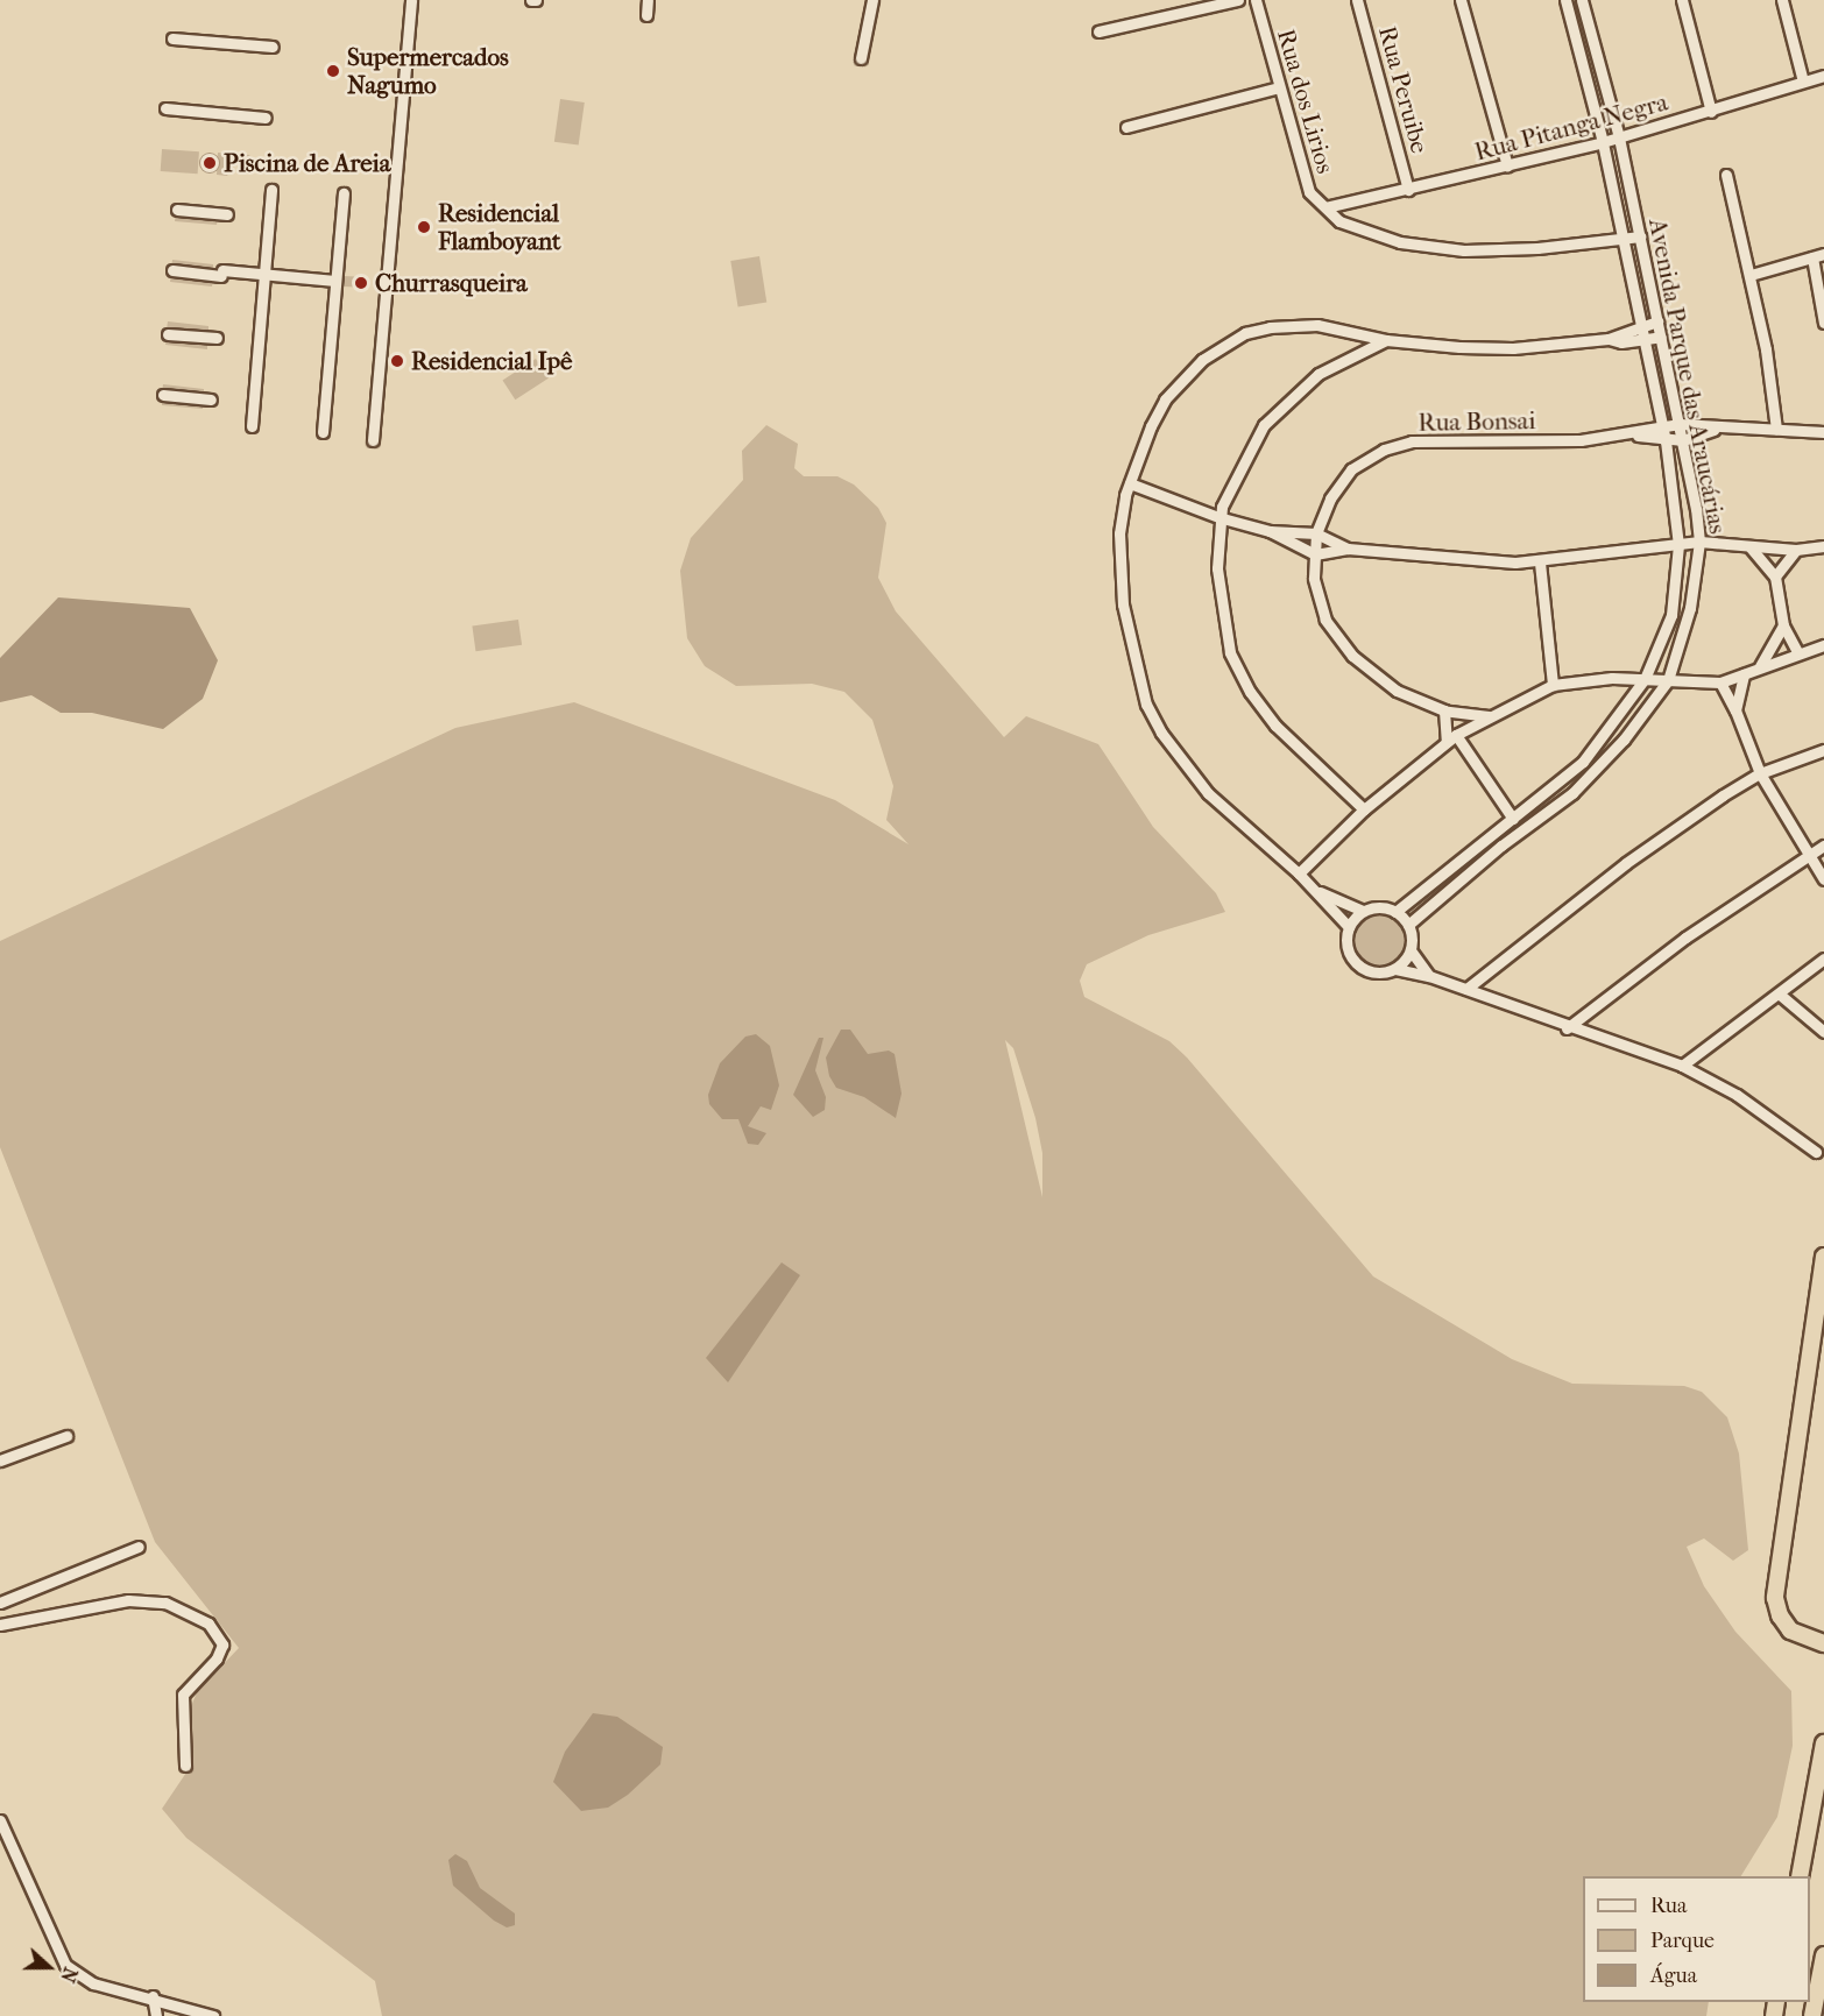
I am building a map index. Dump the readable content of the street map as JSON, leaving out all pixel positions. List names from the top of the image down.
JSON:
{
  "streets": {
    "street": [
      "Rua Peruibe",
      "Rua dos Lirios",
      "Rua Pitanga Negra",
      "Avenida Parque das Araucárias",
      "Rua Bonsai"
    ]
  },
  "crossings": [
    ["Rua Peruibe", "Rua Pitanga Negra"],
    ["Rua dos Lirios", "Rua Pitanga Negra"],
    ["Rua dos Lirios", "Avenida Parque das Araucárias"],
    ["Rua Pitanga Negra", "Avenida Parque das Araucárias"]
  ],
  "places": [
    "Supermercados Nagumo",
    "Piscina de Areia",
    "Residencial Flamboyant",
    "Churrasqueira",
    "Residencial Ipê"
  ],
  "legend": ["Rua", "Parque", "Água"],
  "north": "right"
}
